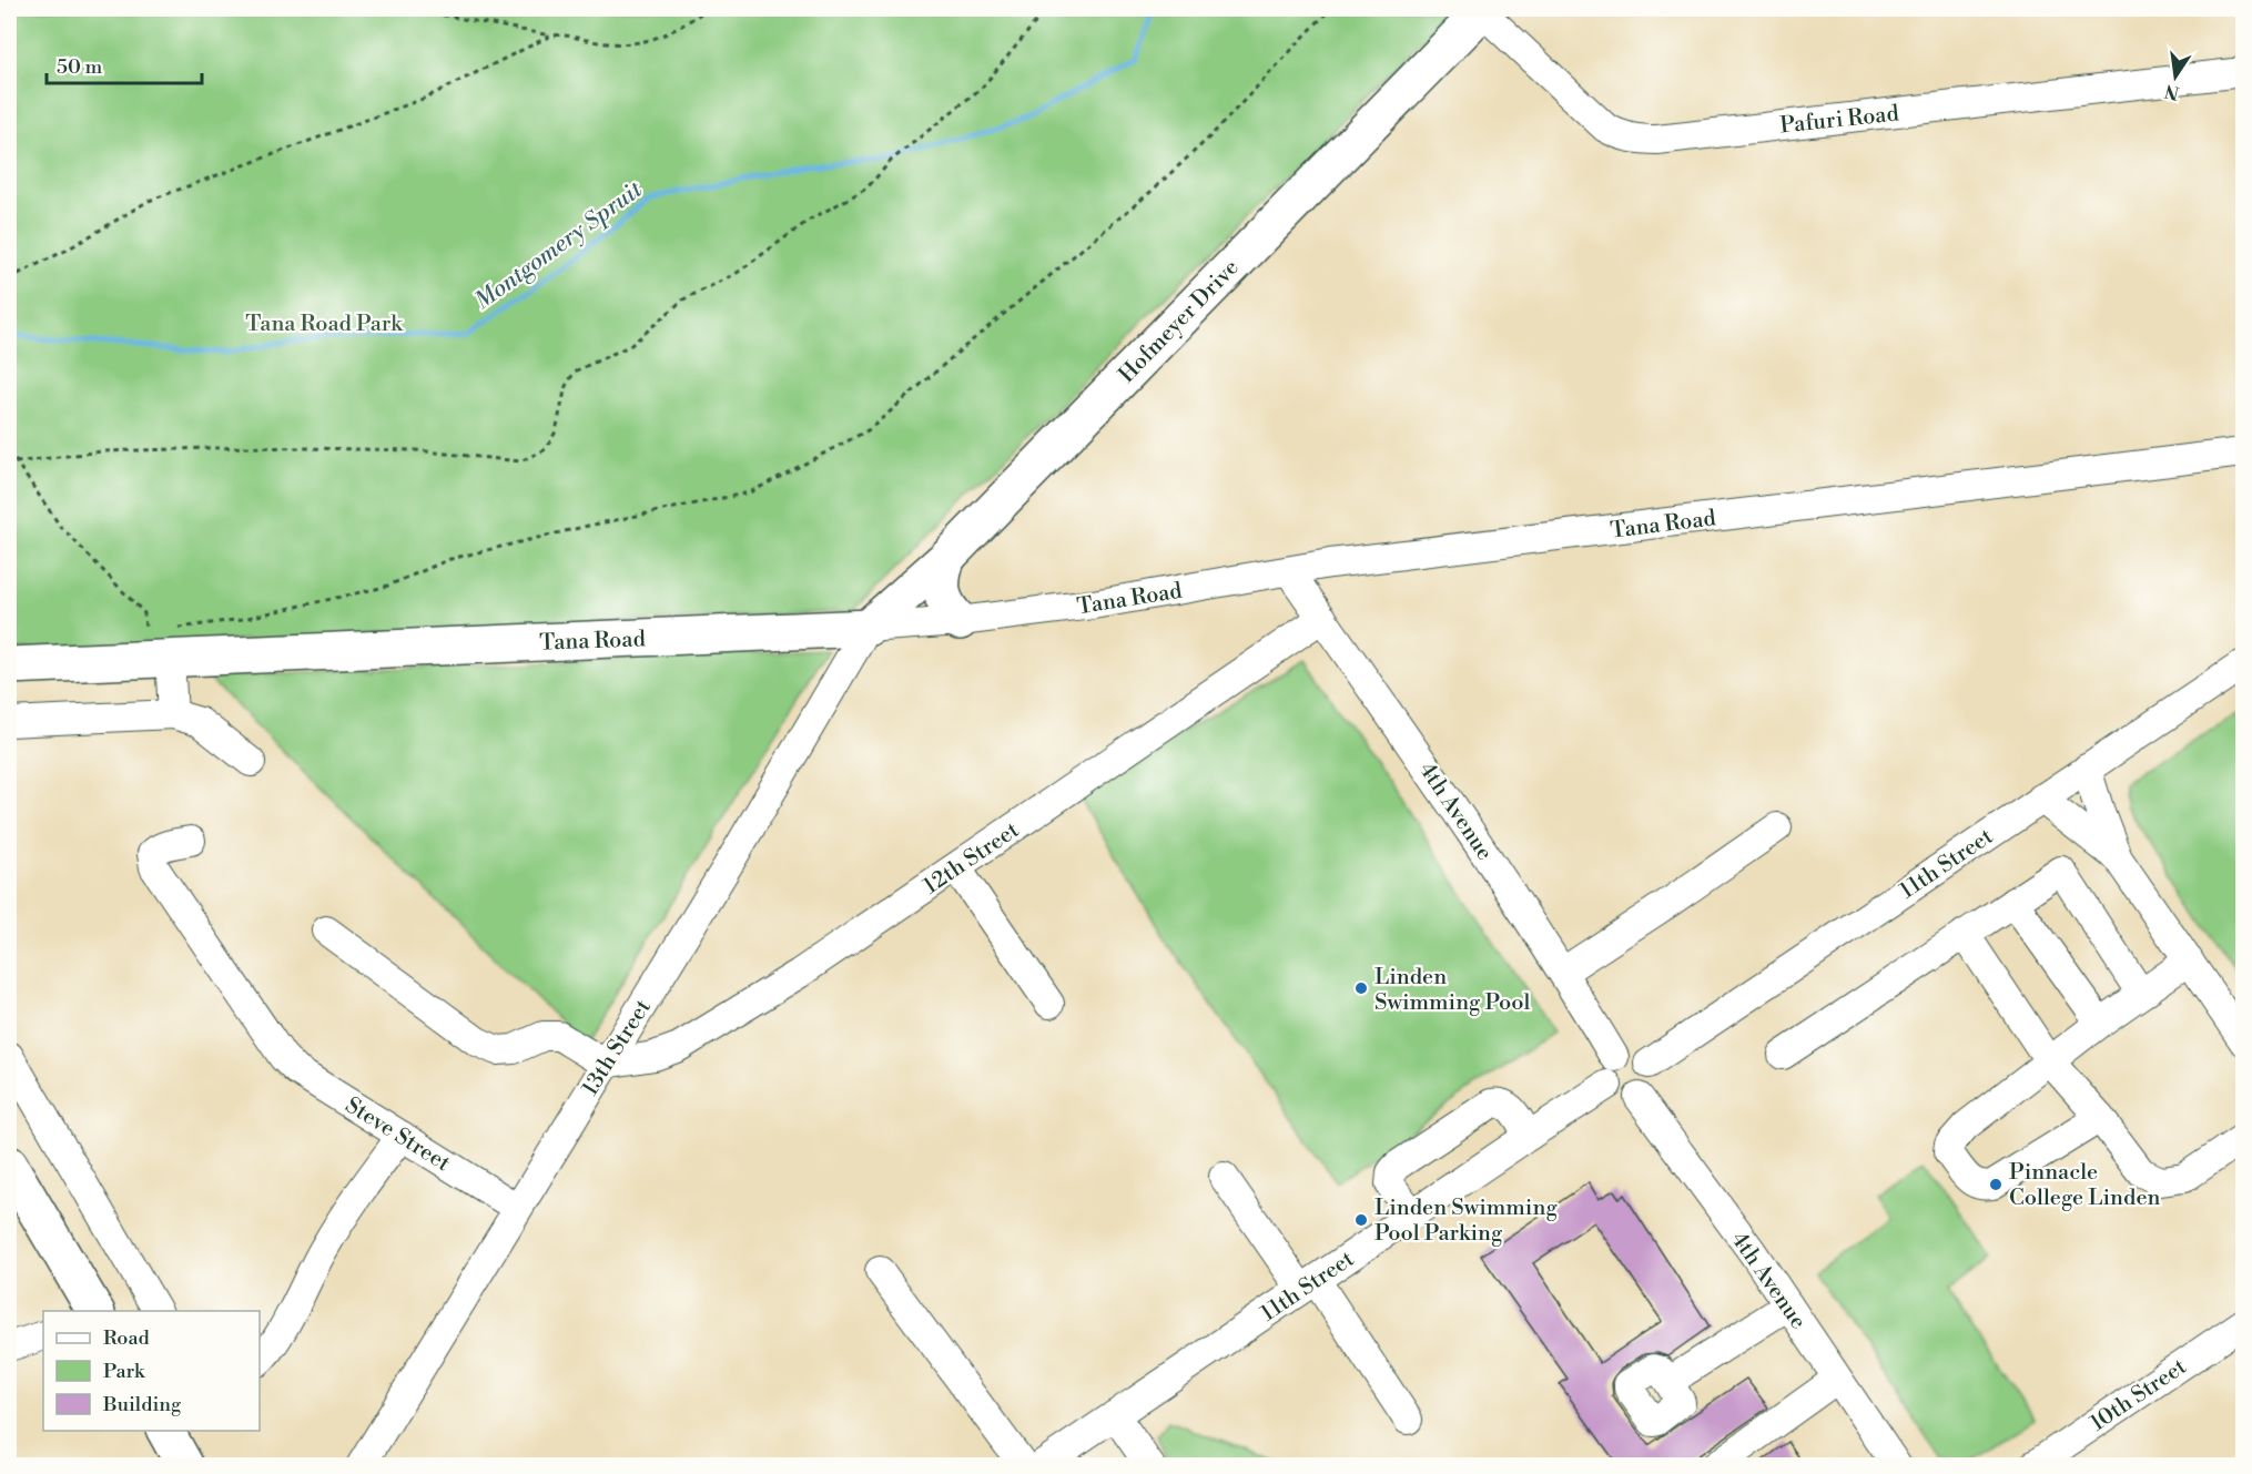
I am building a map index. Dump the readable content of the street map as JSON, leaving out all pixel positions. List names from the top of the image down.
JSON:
{
  "streets": {
    "main road": ["Hofmeyer Drive", "Tana Road"],
    "street": [
      "Pafuri Road",
      "4th Avenue",
      "12th Street",
      "11th Street",
      "13th Street",
      "Steve Street",
      "10th Street"
    ]
  },
  "crossings": [
    ["Pafuri Road", "Hofmeyer Drive"],
    ["Hofmeyer Drive", "Tana Road"],
    ["Hofmeyer Drive", "13th Street"],
    ["Tana Road", "4th Avenue"],
    ["Tana Road", "13th Street"],
    ["4th Avenue", "12th Street"],
    ["4th Avenue", "11th Street"],
    ["12th Street", "13th Street"],
    ["13th Street", "Steve Street"]
  ],
  "water": ["Montgomery Spruit"],
  "parks": ["Tana Road Park"],
  "places": ["Linden Swimming Pool", "Pinnacle College Linden", "Linden Swimming Pool Parking"],
  "legend": ["Road", "Park", "Building"],
  "scale_bar": "50 m",
  "north": "bottom"
}
